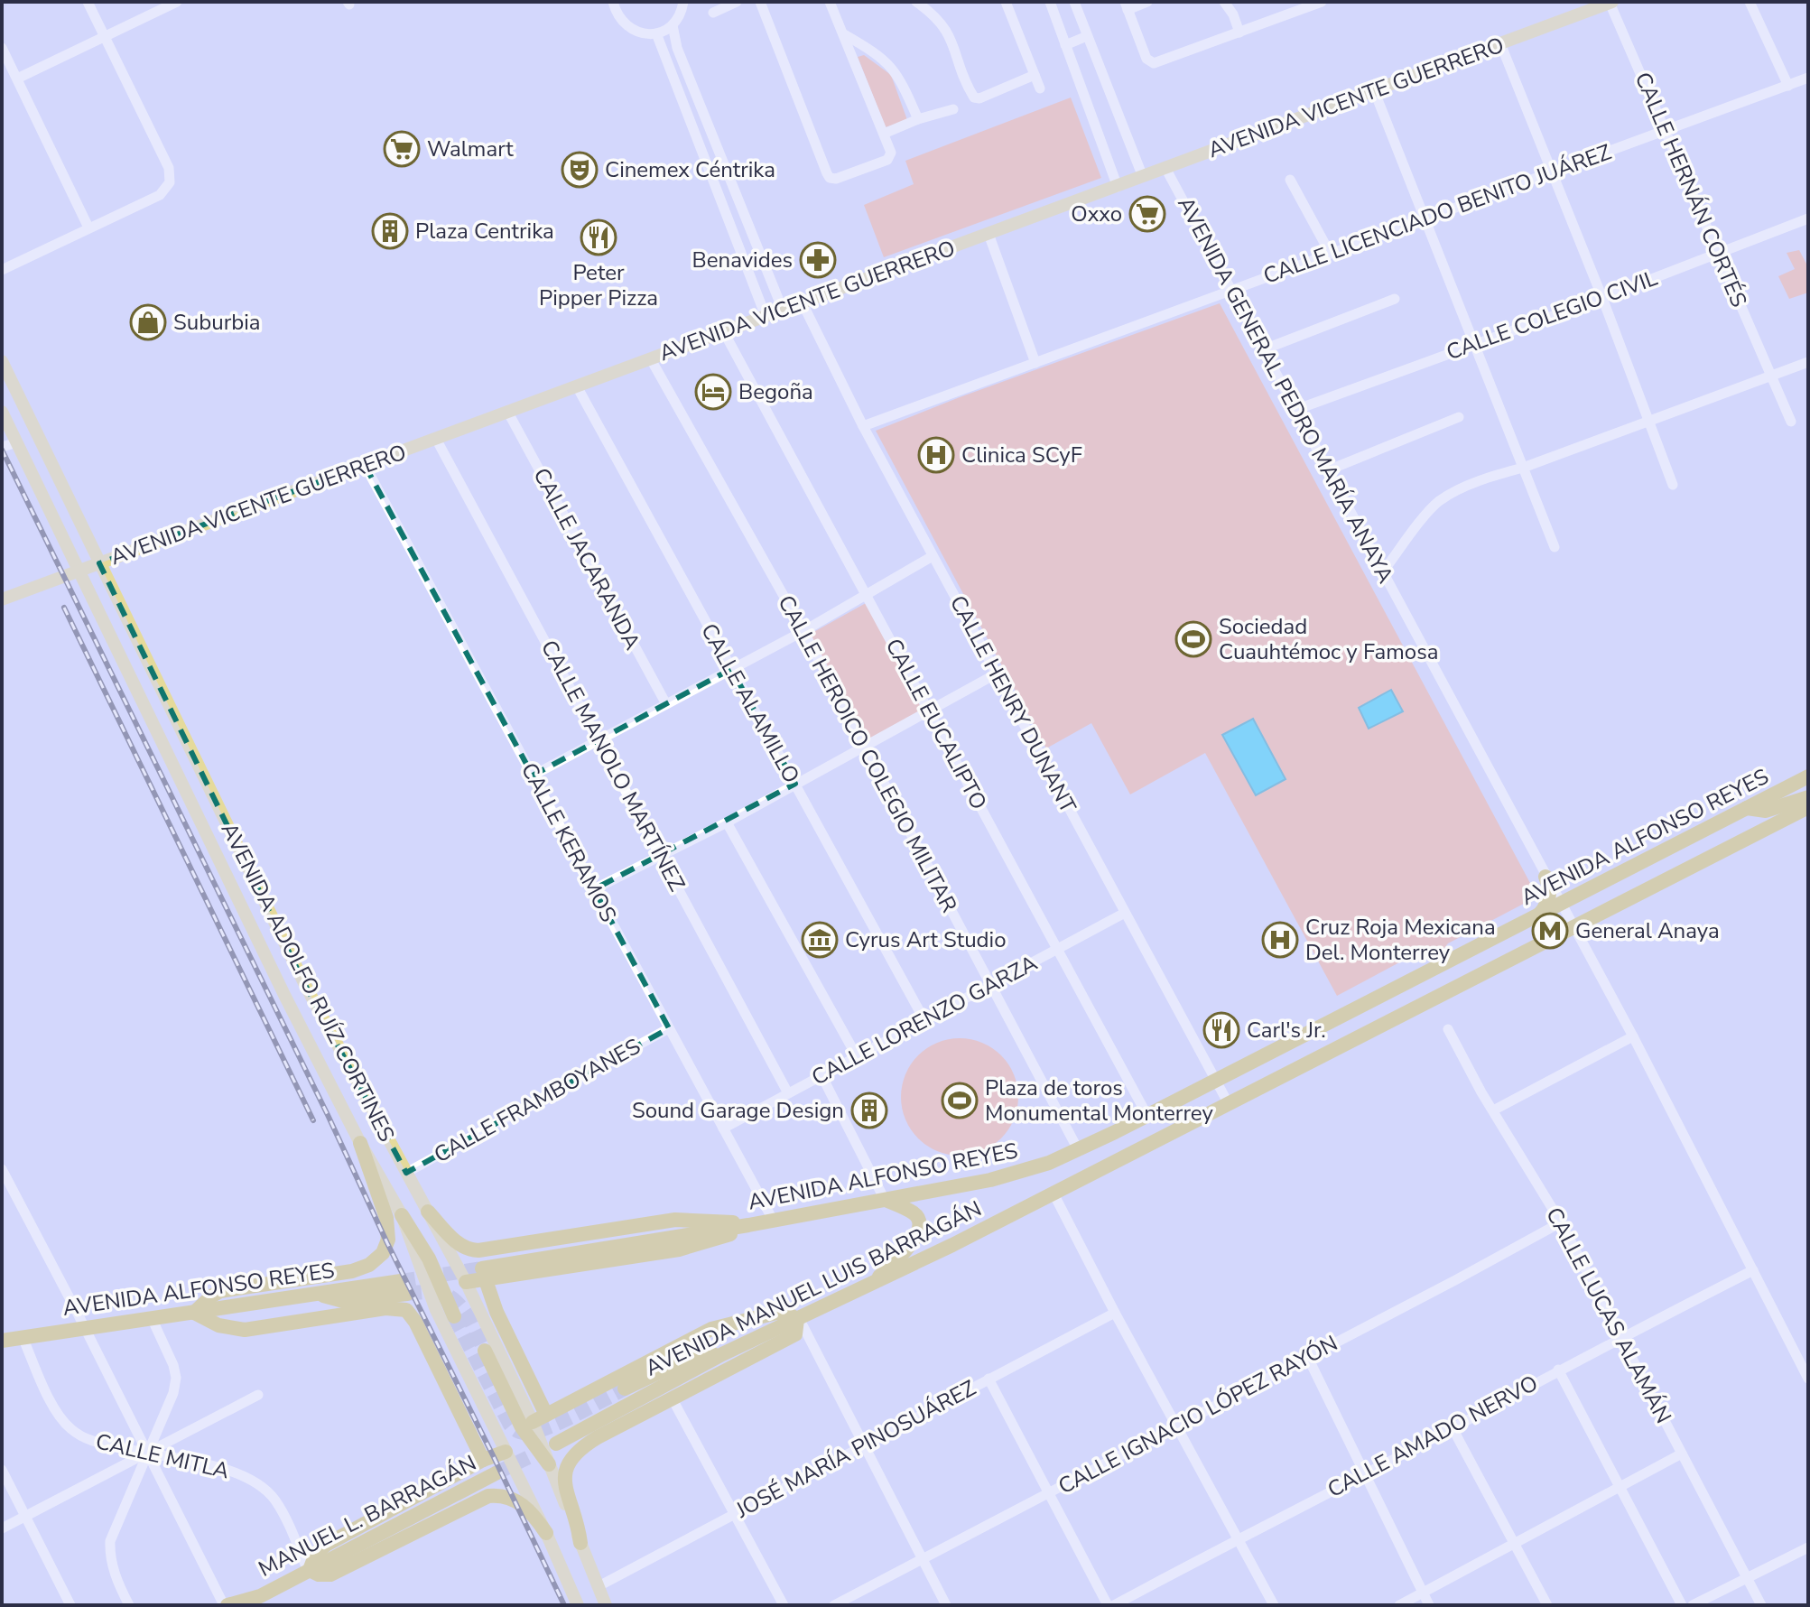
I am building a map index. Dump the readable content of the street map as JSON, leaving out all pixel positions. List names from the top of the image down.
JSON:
{
  "streets": {
    "highway": ["AVENIDA ALFONSO REYES", "AVENIDA MANUEL LUIS BARRAGÁN", "MANUEL L. BARRAGÁN"],
    "main road": ["AVENIDA VICENTE GUERRERO", "AVENIDA ADOLFO RUÍZ CORTINES"],
    "street": [
      "CALLE HERNÁN CORTÉS",
      "CALLE LICENCIADO BENITO JUÁREZ",
      "CALLE COLEGIO CIVIL",
      "AVENIDA GENERAL PEDRO MARÍA ANAYA",
      "CALLE JACARANDA",
      "CALLE ALAMILLO",
      "CALLE HENRY DUNANT",
      "CALLE EUCALIPTO",
      "CALLE HEROICO COLEGIO MILITAR",
      "CALLE MANOLO MARTÍNEZ",
      "CALLE KERAMOS",
      "CALLE LORENZO GARZA",
      "CALLE FRAMBOYANES",
      "CALLE LUCAS ALAMÁN",
      "CALLE IGNACIO LÓPEZ RAYÓN",
      "CALLE AMADO NERVO",
      "JOSÉ MARÍA PINOSUÁREZ",
      "CALLE MITLA"
    ]
  },
  "crossings": [
    ["AVENIDA VICENTE GUERRERO", "CALLE HERNÁN CORTÉS"],
    ["AVENIDA VICENTE GUERRERO", "AVENIDA GENERAL PEDRO MARÍA ANAYA"],
    ["AVENIDA VICENTE GUERRERO", "CALLE JACARANDA"],
    ["AVENIDA VICENTE GUERRERO", "CALLE ALAMILLO"],
    ["AVENIDA VICENTE GUERRERO", "CALLE HENRY DUNANT"],
    ["AVENIDA VICENTE GUERRERO", "CALLE EUCALIPTO"],
    ["AVENIDA VICENTE GUERRERO", "CALLE HEROICO COLEGIO MILITAR"],
    ["AVENIDA VICENTE GUERRERO", "CALLE MANOLO MARTÍNEZ"],
    ["AVENIDA VICENTE GUERRERO", "CALLE KERAMOS"],
    ["AVENIDA VICENTE GUERRERO", "AVENIDA ADOLFO RUÍZ CORTINES"],
    ["CALLE HERNÁN CORTÉS", "CALLE LICENCIADO BENITO JUÁREZ"],
    ["CALLE HERNÁN CORTÉS", "CALLE COLEGIO CIVIL"],
    ["CALLE LICENCIADO BENITO JUÁREZ", "AVENIDA GENERAL PEDRO MARÍA ANAYA"],
    ["CALLE LICENCIADO BENITO JUÁREZ", "CALLE HENRY DUNANT"],
    ["CALLE COLEGIO CIVIL", "AVENIDA GENERAL PEDRO MARÍA ANAYA"],
    ["AVENIDA GENERAL PEDRO MARÍA ANAYA", "AVENIDA ALFONSO REYES"],
    ["AVENIDA GENERAL PEDRO MARÍA ANAYA", "CALLE AMADO NERVO"],
    ["CALLE ALAMILLO", "CALLE LORENZO GARZA"],
    ["CALLE HENRY DUNANT", "AVENIDA ALFONSO REYES"],
    ["CALLE HENRY DUNANT", "CALLE LORENZO GARZA"],
    ["CALLE HENRY DUNANT", "AVENIDA MANUEL LUIS BARRAGÁN"],
    ["CALLE EUCALIPTO", "AVENIDA ALFONSO REYES"],
    ["CALLE EUCALIPTO", "CALLE LORENZO GARZA"],
    ["CALLE HEROICO COLEGIO MILITAR", "AVENIDA ALFONSO REYES"],
    ["CALLE HEROICO COLEGIO MILITAR", "CALLE LORENZO GARZA"],
    ["CALLE MANOLO MARTÍNEZ", "CALLE LORENZO GARZA"],
    ["AVENIDA ALFONSO REYES", "CALLE KERAMOS"],
    ["AVENIDA ALFONSO REYES", "CALLE MITLA"],
    ["CALLE KERAMOS", "CALLE LORENZO GARZA"],
    ["CALLE KERAMOS", "CALLE FRAMBOYANES"],
    ["AVENIDA ADOLFO RUÍZ CORTINES", "CALLE FRAMBOYANES"],
    ["AVENIDA ADOLFO RUÍZ CORTINES", "JOSÉ MARÍA PINOSUÁREZ"],
    ["CALLE LUCAS ALAMÁN", "CALLE IGNACIO LÓPEZ RAYÓN"],
    ["CALLE LUCAS ALAMÁN", "CALLE AMADO NERVO"],
    ["CALLE MITLA", "MANUEL L. BARRAGÁN"]
  ],
  "places": {
    "supermarket": ["Walmart", "Oxxo"],
    "theatre": ["Cinemex Céntrika"],
    "building": ["Plaza Centrika", "Sound Garage Design"],
    "restaurant": ["Peter Pipper Pizza", "Carl's Jr."],
    "pharmacy": ["Benavides"],
    "shop": ["Suburbia"],
    "hotel": ["Begoña"],
    "hospital": ["Clinica SCyF", "Cruz Roja Mexicana Del. Monterrey"],
    "sports": ["Sociedad Cuauhtémoc y Famosa", "Plaza de toros Monumental Monterrey"],
    "metro station": ["General Anaya"],
    "museum": ["Cyrus Art Studio"]
  }
}
